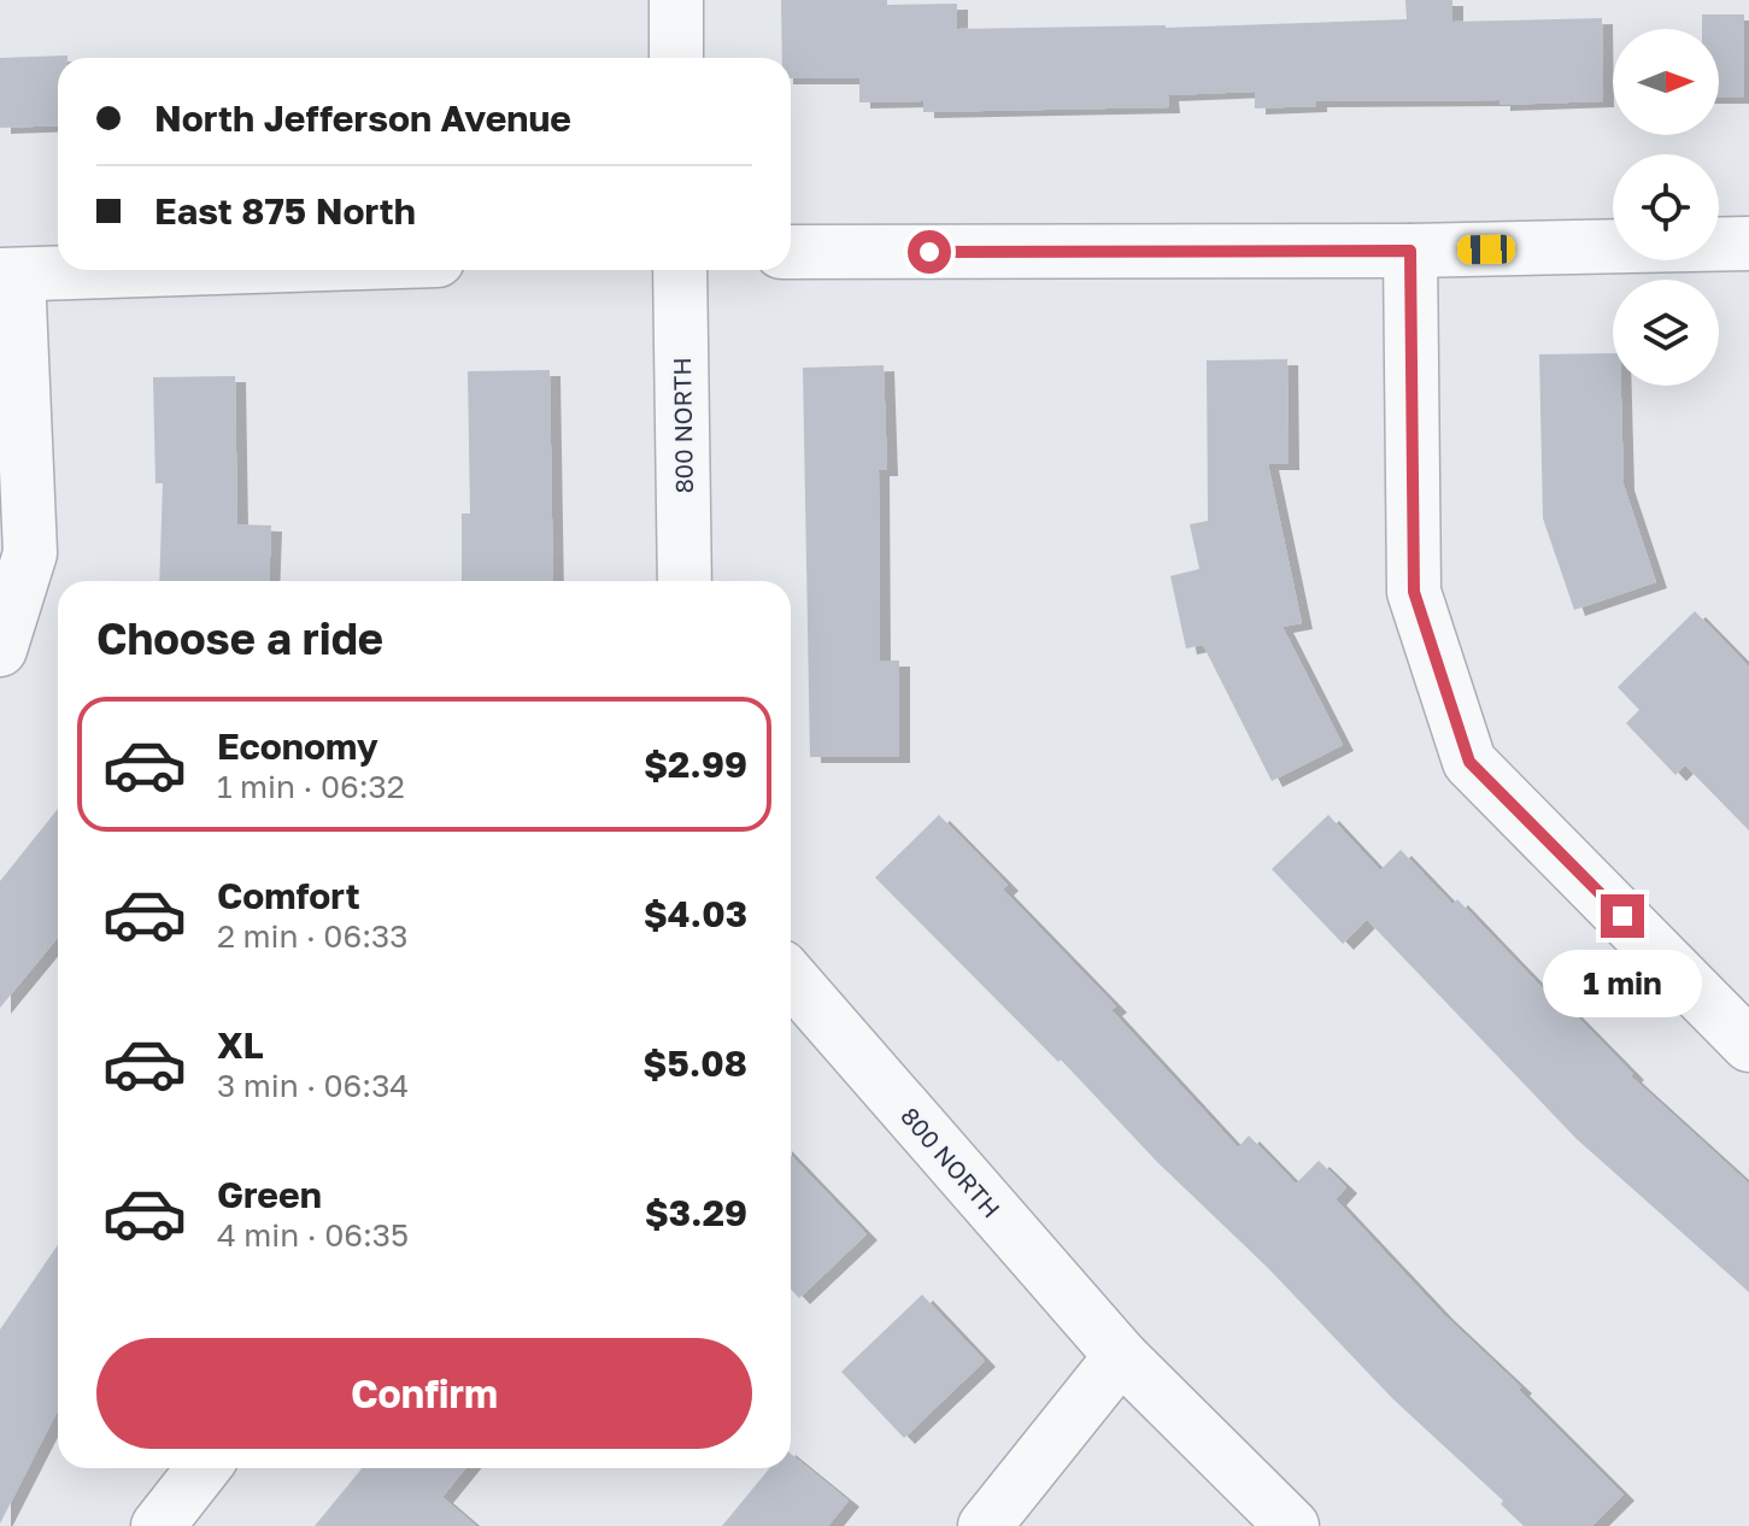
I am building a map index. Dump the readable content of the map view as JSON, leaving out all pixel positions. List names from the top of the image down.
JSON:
{
  "streets": {
    "street": ["800 NORTH"]
  },
  "north": "right",
  "page": {
    "banner": ["North Jefferson Avenue", "East 875 North"],
    "heading": "Choose a ride",
    "list": [
      {
        "name": "Economy",
        "note": "1 min · 06:32",
        "value": "$2.99"
      },
      {
        "name": "Comfort",
        "note": "2 min · 06:33",
        "value": "$4.03"
      },
      {
        "name": "XL",
        "note": "3 min · 06:34",
        "value": "$5.08"
      },
      {
        "name": "Green",
        "note": "4 min · 06:35",
        "value": "$3.29"
      }
    ],
    "bubble": "1 min",
    "buttons": "Confirm"
  }
}
